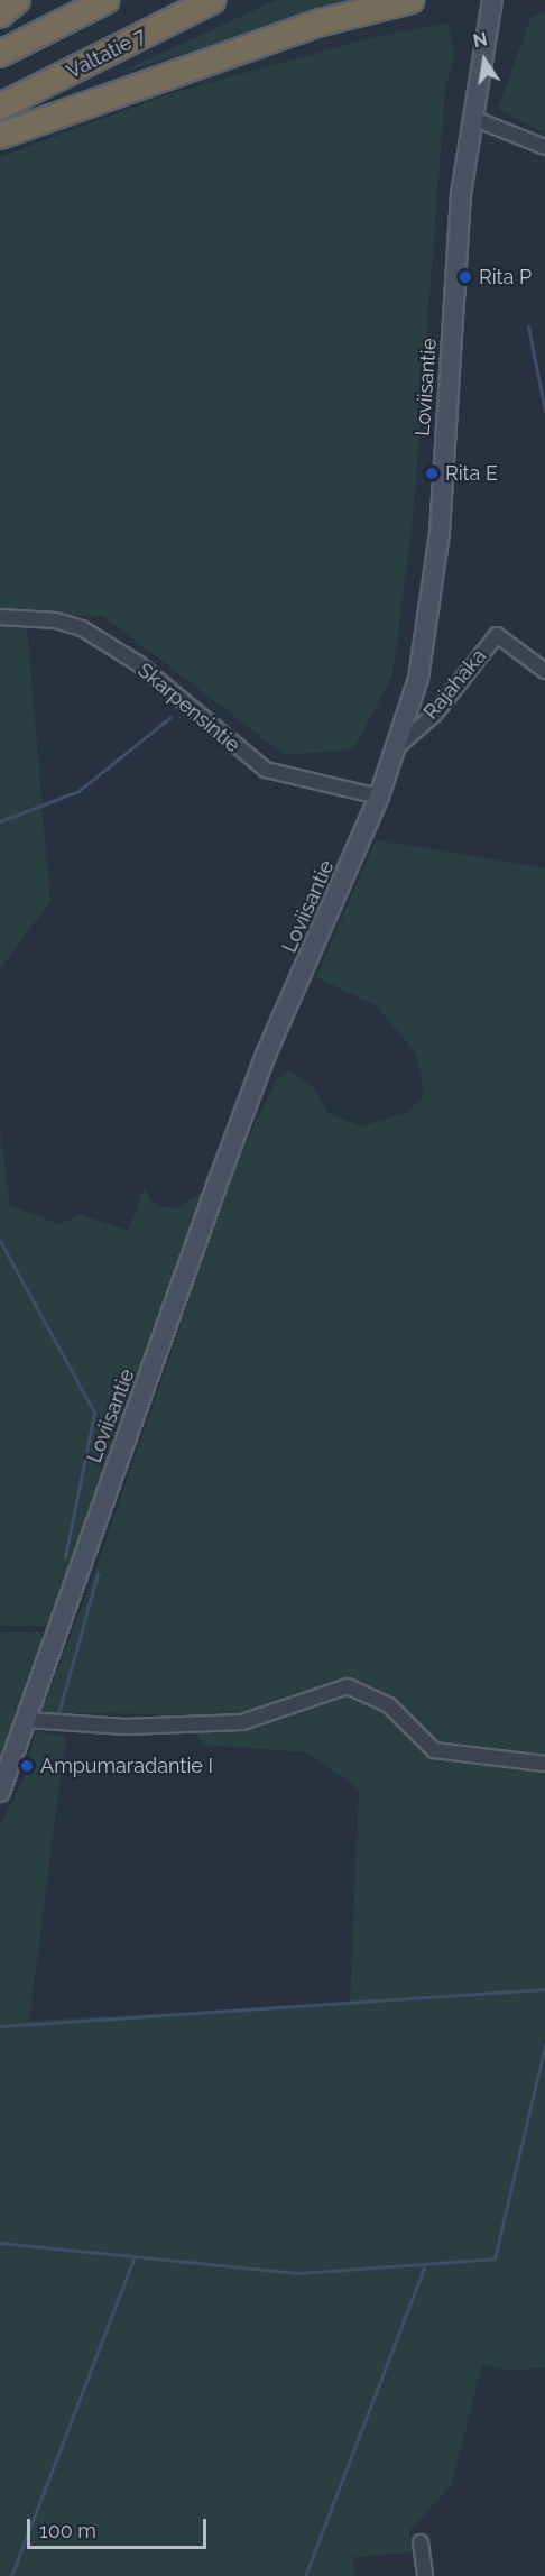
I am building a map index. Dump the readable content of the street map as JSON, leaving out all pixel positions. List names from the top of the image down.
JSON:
{
  "streets": {
    "highway": ["Valtatie 7"],
    "main road": ["Loviisantie"],
    "street": ["Rajahaka", "Skarpensintie"]
  },
  "crossings": [
    ["Loviisantie", "Rajahaka"],
    ["Loviisantie", "Skarpensintie"]
  ],
  "places": ["Rita P", "Rita E", "Ampumaradantie I"],
  "scale_bar": "100 m",
  "north": "top"
}
